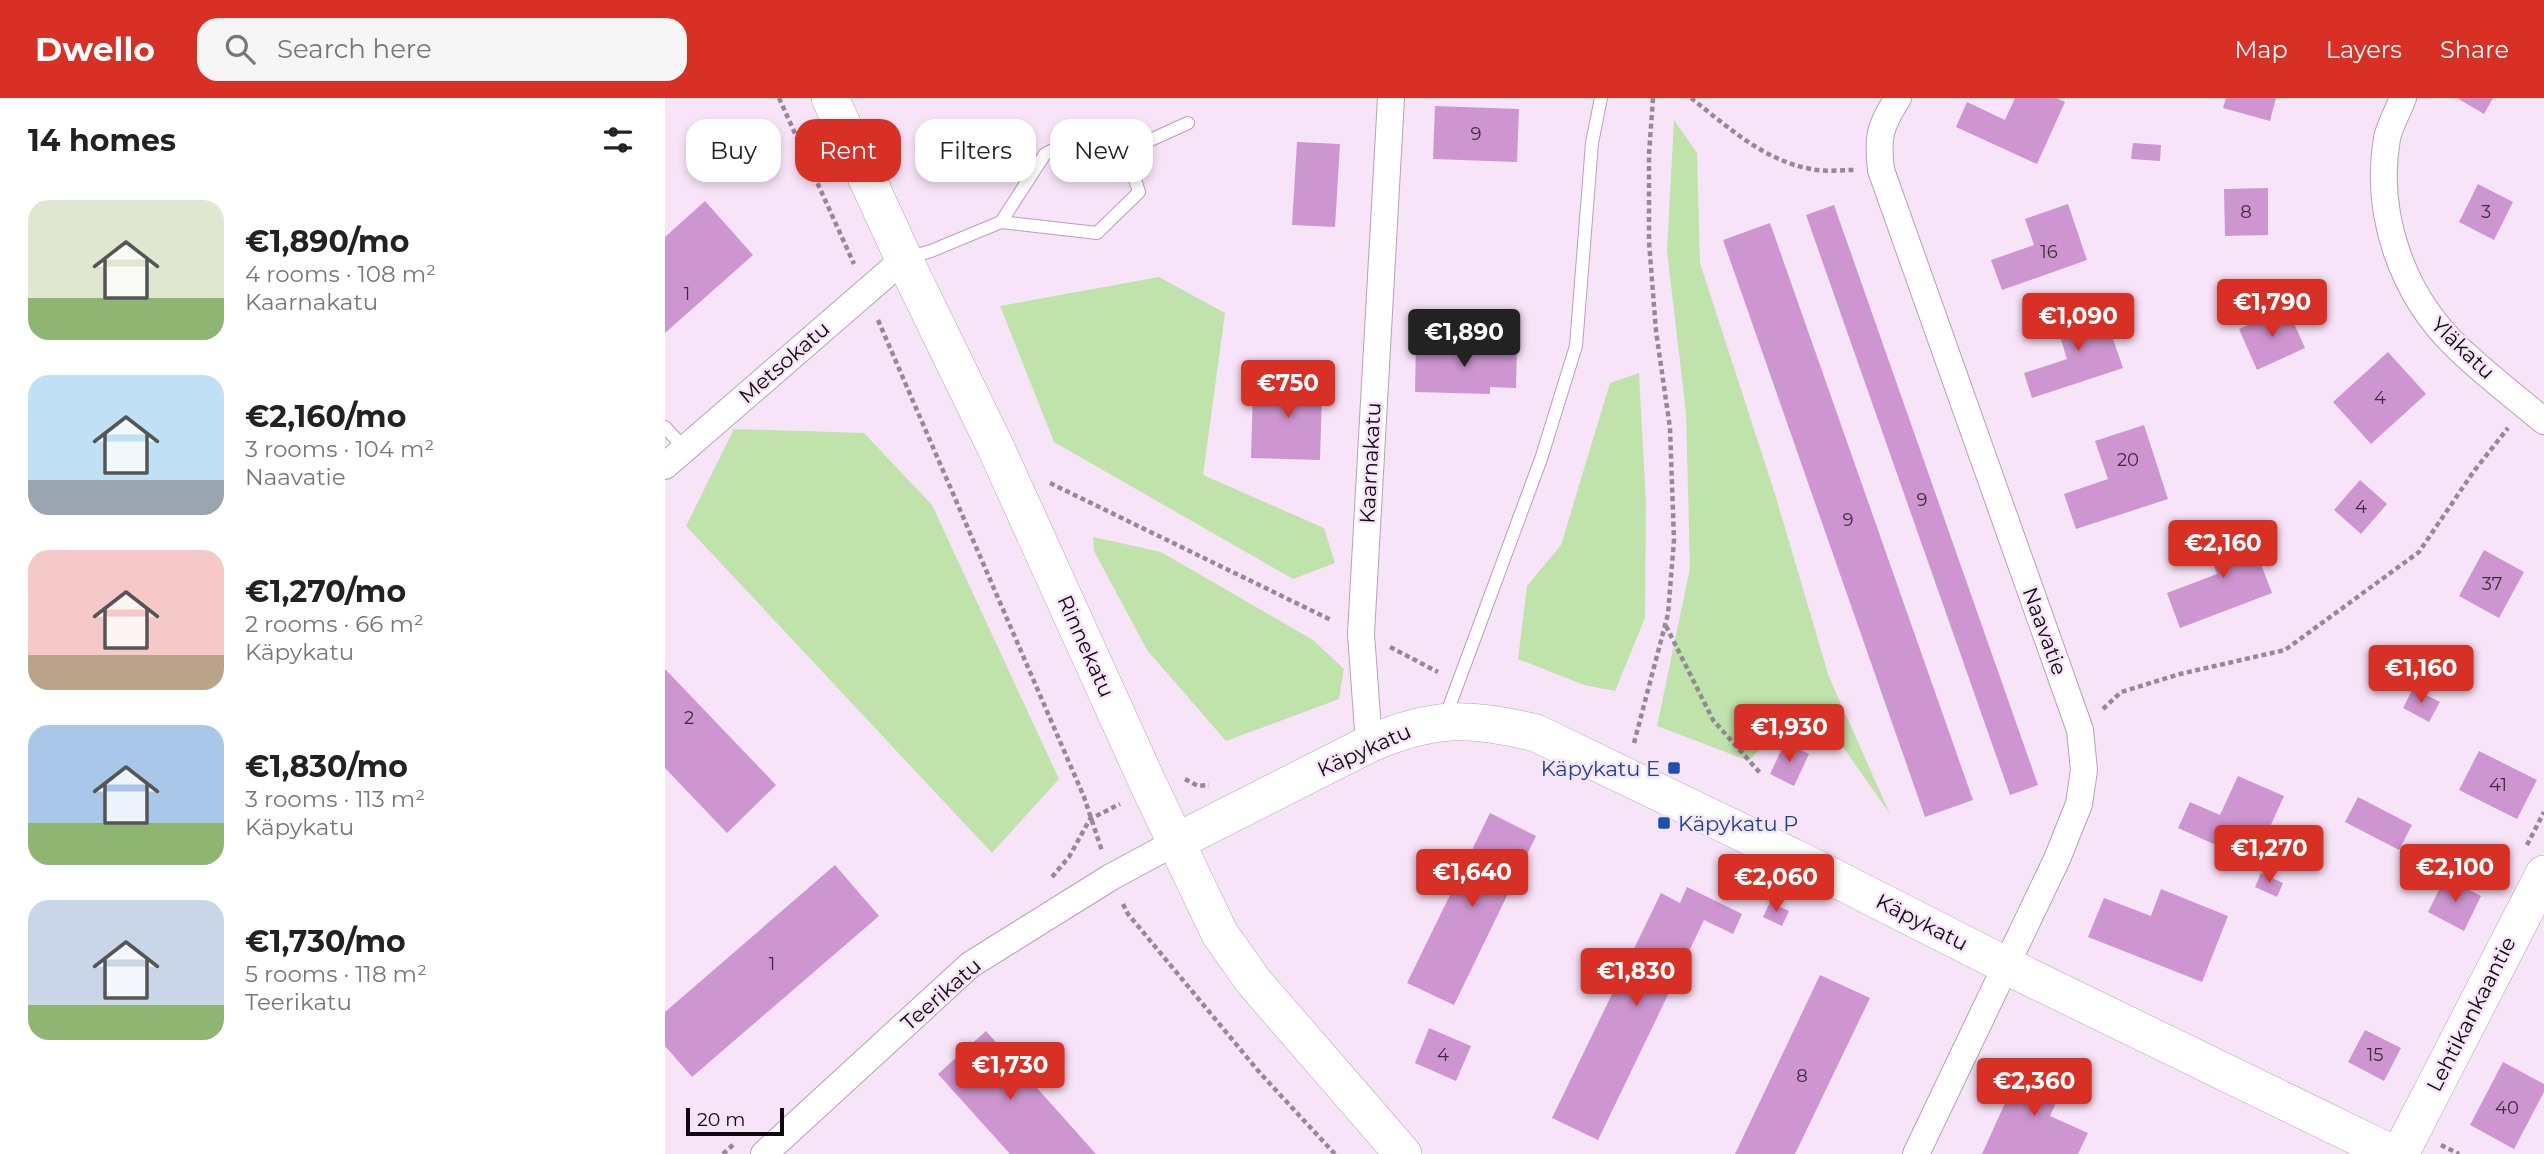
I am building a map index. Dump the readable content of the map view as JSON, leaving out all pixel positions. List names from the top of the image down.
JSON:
{
  "streets": {
    "street": [
      "Yläkatu",
      "Metsokatu",
      "Kaarnakatu",
      "Naavatie",
      "Rinnekatu",
      "Käpykatu",
      "Teerikatu",
      "Lehtikankaantie"
    ]
  },
  "crossings": [
    ["Metsokatu", "Rinnekatu"],
    ["Kaarnakatu", "Käpykatu"],
    ["Naavatie", "Käpykatu"],
    ["Rinnekatu", "Käpykatu"],
    ["Rinnekatu", "Teerikatu"],
    ["Käpykatu", "Teerikatu"]
  ],
  "places": {
    "transit": ["Käpykatu E", "Käpykatu P"]
  },
  "house_numbers": [
    "9",
    "8",
    "3",
    "16",
    "1",
    "4",
    "20",
    "9",
    "4",
    "9",
    "37",
    "2",
    "41",
    "1",
    "4",
    "15",
    "8",
    "40"
  ],
  "scale_bar": "20 m",
  "page": {
    "header": "Dwello",
    "search": "Search here",
    "nav": ["Map", "Layers", "Share"],
    "heading": "14 homes",
    "chip": [
      "Buy",
      "Rent",
      "Filters",
      "New"
    ],
    "list": [
      {
        "name": "€1,890/mo",
        "note": "4 rooms · 108 m² · Kaarnakatu"
      },
      {
        "name": "€2,160/mo",
        "note": "3 rooms · 104 m² · Naavatie"
      },
      {
        "name": "€1,270/mo",
        "note": "2 rooms · 66 m² · Käpykatu"
      },
      {
        "name": "€1,830/mo",
        "note": "3 rooms · 113 m² · Käpykatu"
      },
      {
        "name": "€1,730/mo",
        "note": "5 rooms · 118 m² · Teerikatu"
      }
    ],
    "price": [
      "€1,790",
      "€1,090",
      "€1,890",
      "€750",
      "€2,160",
      "€1,160",
      "€1,930",
      "€1,270",
      "€2,100",
      "€1,640",
      "€2,060",
      "€1,830",
      "€1,730",
      "€2,360"
    ],
    "scale": "20 m"
  }
}
